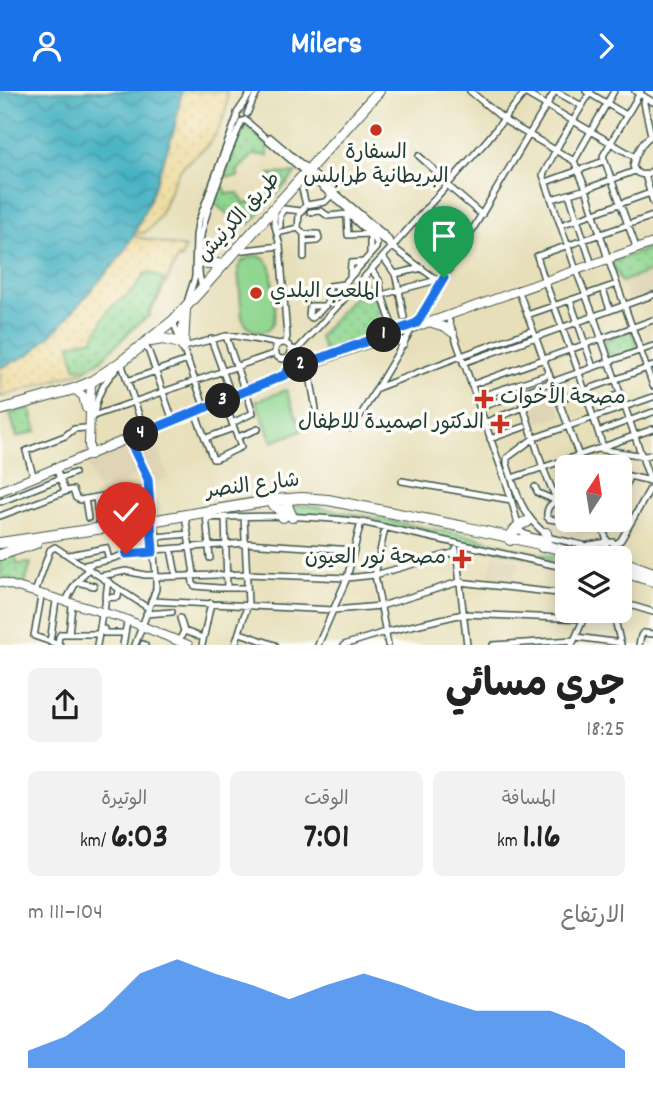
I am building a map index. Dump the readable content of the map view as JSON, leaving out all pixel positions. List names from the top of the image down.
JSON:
{
  "streets": {
    "highway": ["طريق الكرنيش", "شارع النصر"]
  },
  "places": {
    "other": ["السفارة البريطانية طرابلس", "الملعب البلدي"],
    "health": ["مصحة الأخوات", "الدكتور اصميدة للاطفال", "مصحة نور العيون"]
  },
  "north": "top",
  "page": {
    "header": "Milers",
    "pins": [
      "1",
      "2",
      "3",
      "4"
    ],
    "heading": ["جري مسائي", "18:25"],
    "stats": [
      ["المسافة", "1.16 km"],
      ["الوقت", "7:01"],
      ["الوتيرة", "6:03 /km"]
    ],
    "chart": ["الارتفاع", "104–111 m"]
  }
}
